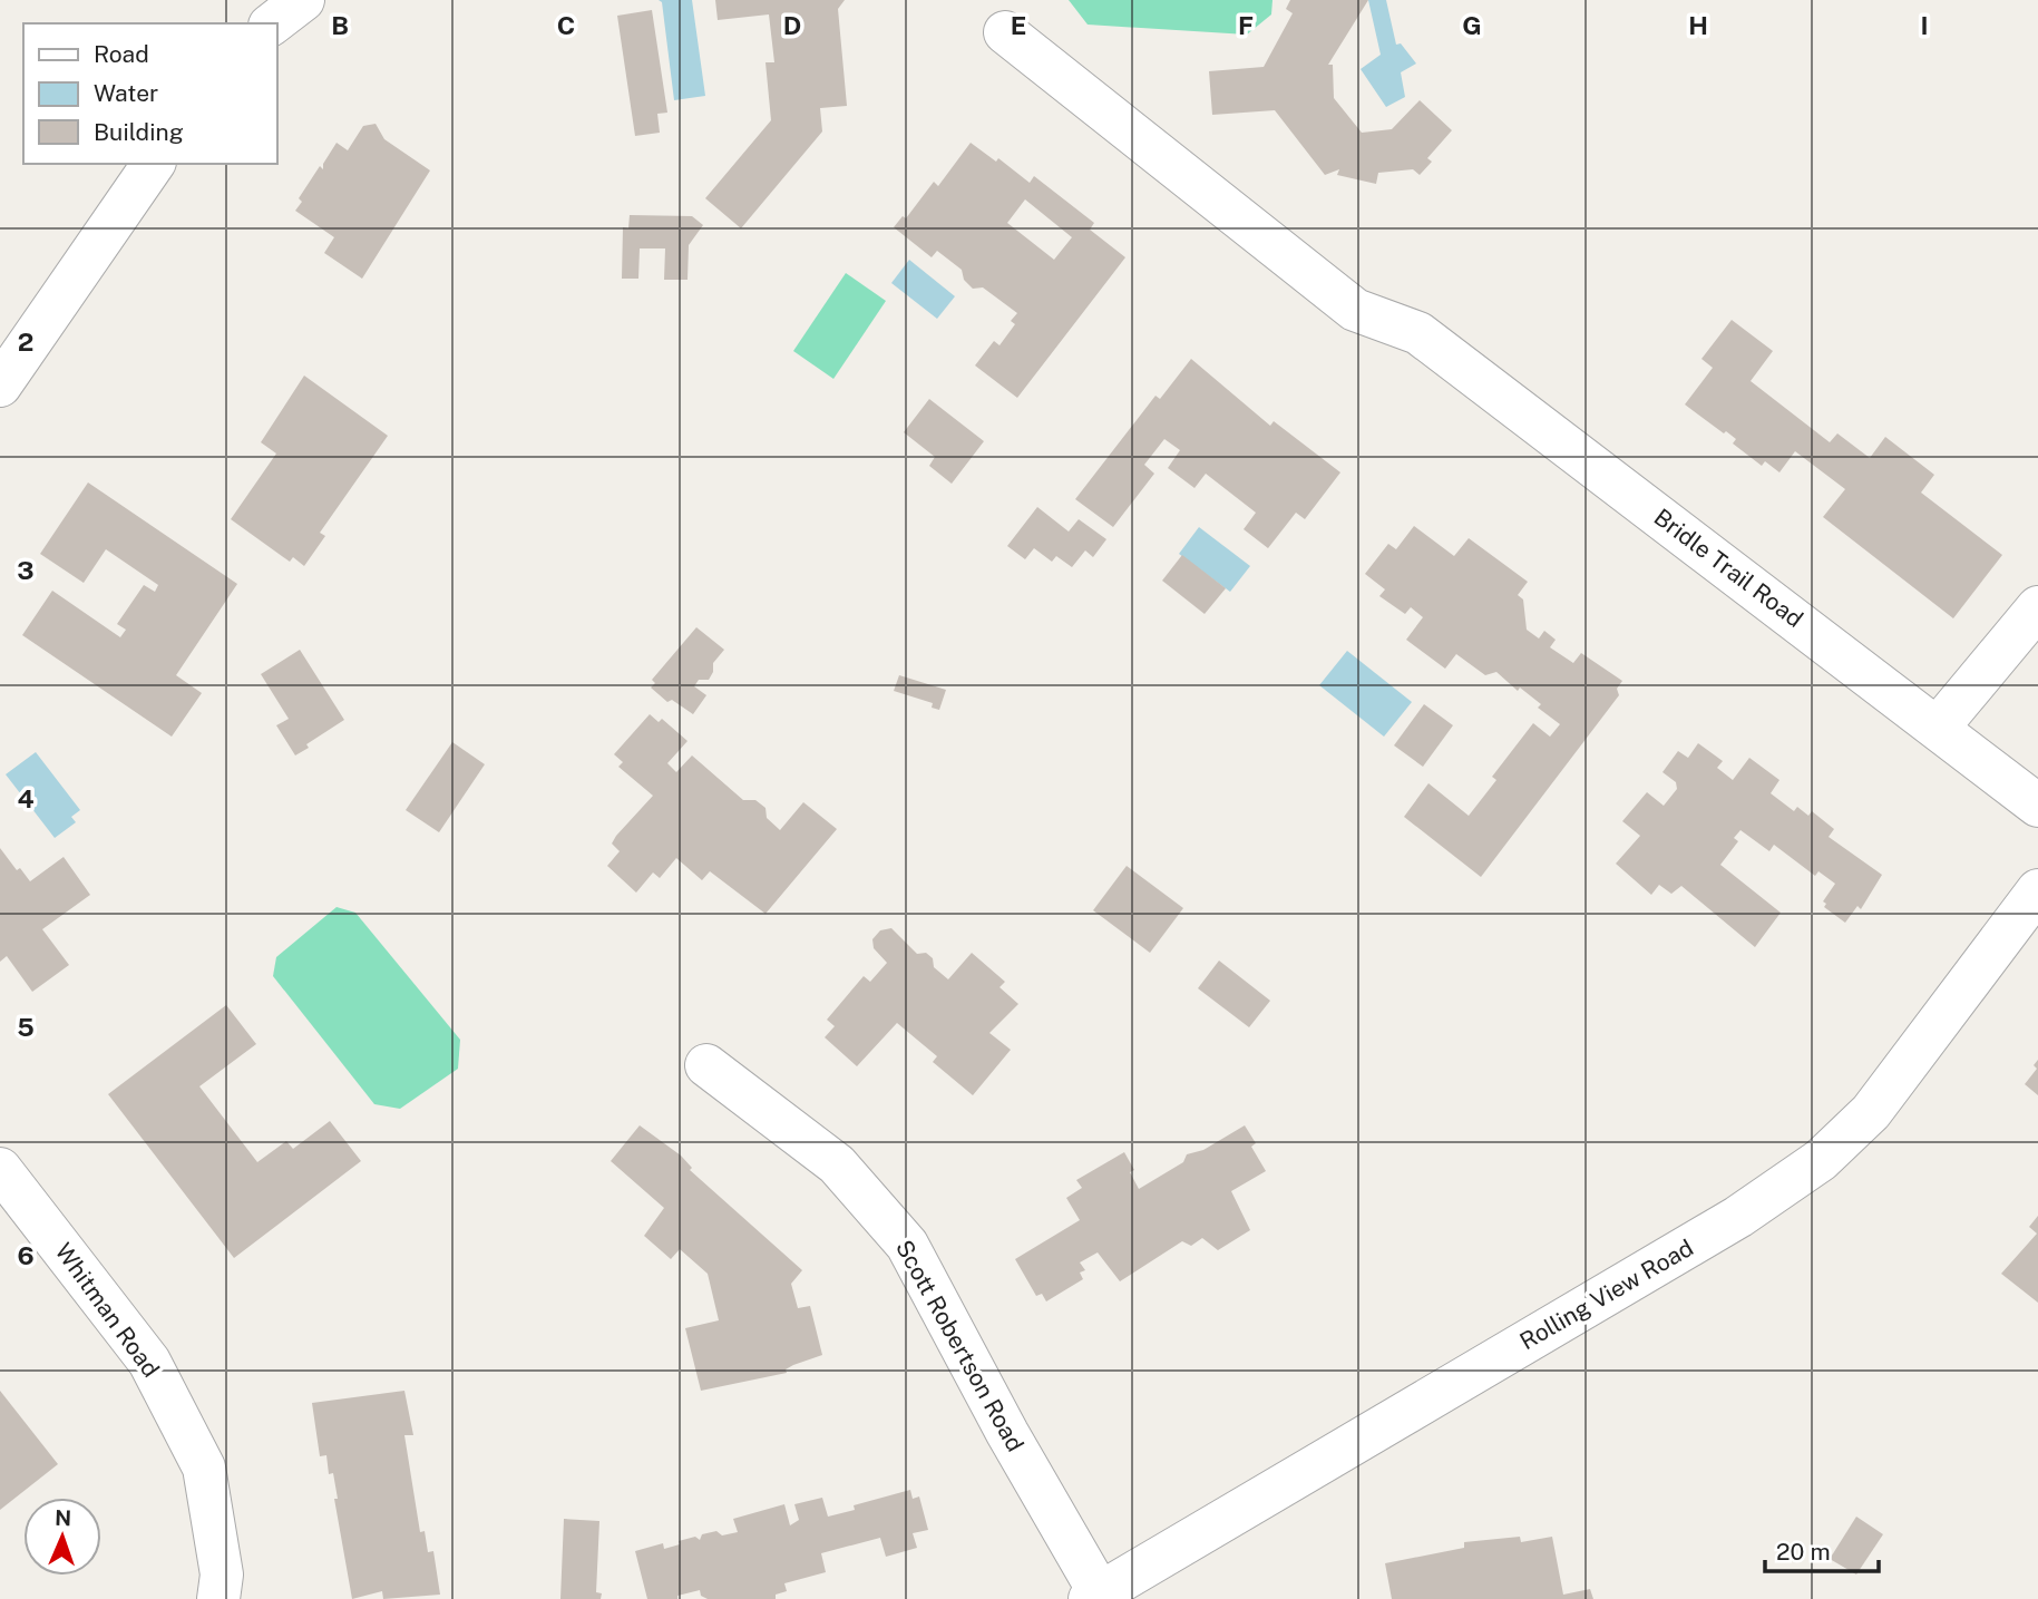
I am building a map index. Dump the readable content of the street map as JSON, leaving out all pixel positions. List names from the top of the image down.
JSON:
{
  "streets": {
    "street": [
      "Bridle Trail Road",
      "Rolling View Road",
      "Whitman Road",
      "Scott Robertson Road"
    ]
  },
  "crossings": [
    ["Rolling View Road", "Scott Robertson Road"]
  ],
  "legend": ["Road", "Water", "Building"],
  "scale_bar": "20 m",
  "north": "top",
  "grid": {
    "columns": [
      "B",
      "C",
      "D",
      "E",
      "F",
      "G",
      "H",
      "I"
    ],
    "rows": [
      "2",
      "3",
      "4",
      "5",
      "6"
    ]
  }
}
